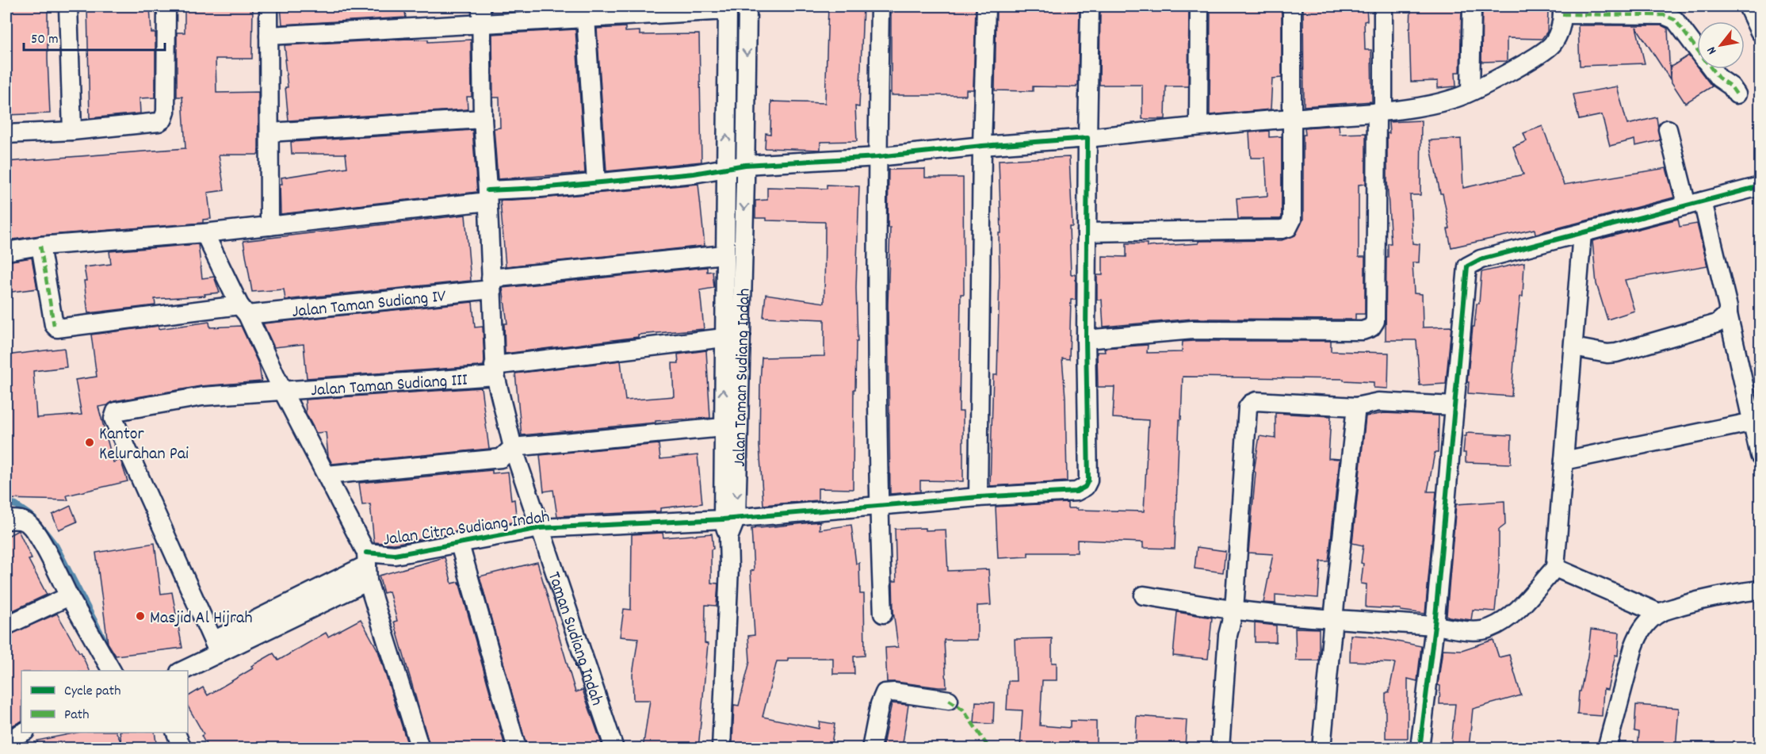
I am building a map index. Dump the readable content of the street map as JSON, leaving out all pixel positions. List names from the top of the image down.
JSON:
{
  "streets": {
    "street": [
      "Jalan Taman Sudiang IV",
      "Jalan Taman Sudiang Indah",
      "Jalan Taman Sudiang III",
      "Jalan Citra Sudiang Indah",
      "Taman Sudiang Indah"
    ]
  },
  "crossings": [
    ["Jalan Taman Sudiang IV", "Taman Sudiang Indah"],
    ["Jalan Taman Sudiang Indah", "Jalan Citra Sudiang Indah"],
    ["Jalan Taman Sudiang III", "Taman Sudiang Indah"],
    ["Jalan Citra Sudiang Indah", "Taman Sudiang Indah"]
  ],
  "places": ["Kantor Kelurahan Pai", "Masjid Al Hijrah"],
  "legend": ["Cycle path", "Path"],
  "scale_bar": "50 m",
  "north": "bottom left"
}
